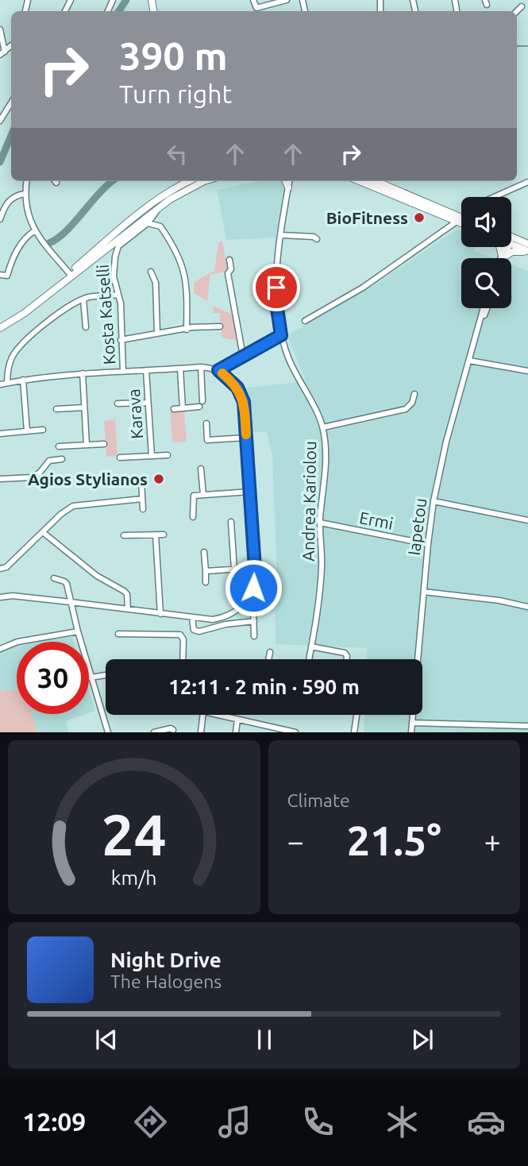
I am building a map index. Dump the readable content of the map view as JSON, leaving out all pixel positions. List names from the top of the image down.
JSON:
{
  "streets": {
    "street": [
      "Kosta Katselli",
      "Karava",
      "Andrea Kariolou",
      "Ermi",
      "Iapetou"
    ]
  },
  "crossings": [
    ["Andrea Kariolou", "Ermi"],
    ["Ermi", "Iapetou"]
  ],
  "places": ["BioFitness", "Agios Stylianos"],
  "page": {
    "turn": ["390 m", "Turn right"],
    "limit": "30",
    "trip": "12:11 · 2 min · 590 m",
    "tile": "Climate",
    "heat": ["−", "21.5°", "+"],
    "song": ["Night Drive", "The Halogens"],
    "tabs": "12:09",
    "gauge": ["24", "km/h"]
  }
}
